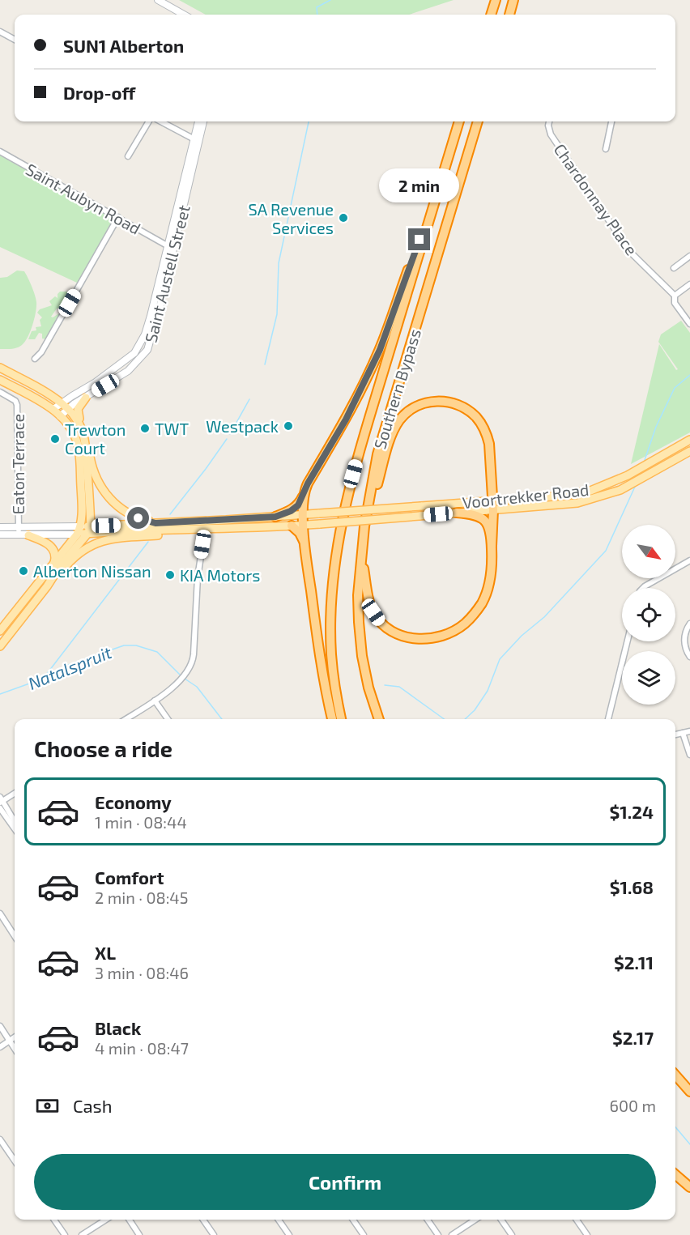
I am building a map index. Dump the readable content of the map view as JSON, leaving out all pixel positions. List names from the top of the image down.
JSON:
{
  "streets": {
    "highway": ["Southern Bypass"],
    "main road": ["Voortrekker Road"],
    "street": [
      "Saint Aubyn Road",
      "Chardonnay Place",
      "Saint Austell Street",
      "Eaton Terrace"
    ]
  },
  "crossings": [
    ["Saint Aubyn Road", "Saint Austell Street"],
    ["Eaton Terrace", "Voortrekker Road"]
  ],
  "water": ["Natalspruit"],
  "places": [
    "SA Revenue Services",
    "Westpack",
    "TWT",
    "Trewton Court",
    "Alberton Nissan",
    "KIA Motors"
  ],
  "north": "bottom right",
  "page": {
    "banner": ["SUN1 Alberton", "Drop-off"],
    "bubble": "2 min",
    "heading": "Choose a ride",
    "list": [
      {
        "name": "Economy",
        "note": "1 min · 08:44",
        "value": "$1.24"
      },
      {
        "name": "Comfort",
        "note": "2 min · 08:45",
        "value": "$1.68"
      },
      {
        "name": "XL",
        "note": "3 min · 08:46",
        "value": "$2.11"
      },
      {
        "name": "Black",
        "note": "4 min · 08:47",
        "value": "$2.17"
      }
    ],
    "pay": ["Cash", "600 m"],
    "buttons": "Confirm"
  }
}
